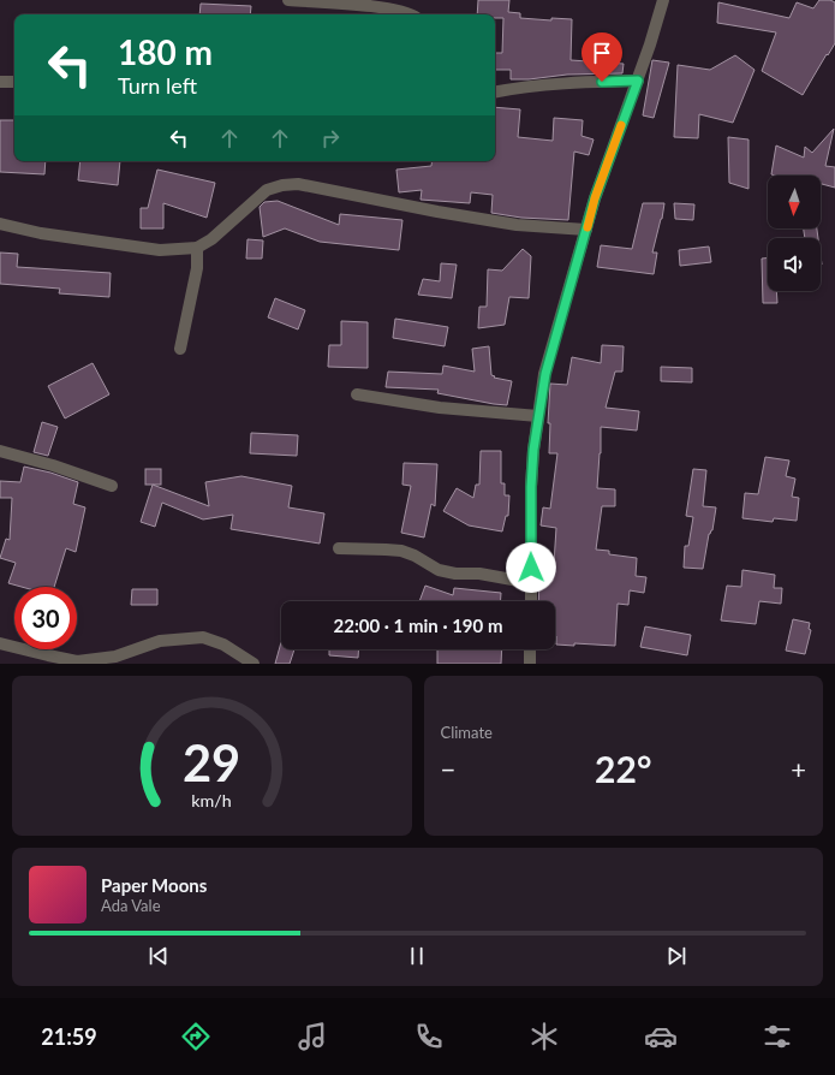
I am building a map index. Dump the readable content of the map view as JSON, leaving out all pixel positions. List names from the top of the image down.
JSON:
{
  "north": "bottom",
  "page": {
    "turn": ["180 m", "Turn left"],
    "limit": "30",
    "trip": "22:00 · 1 min · 190 m",
    "tile": "Climate",
    "heat": ["−", "22°", "+"],
    "song": ["Paper Moons", "Ada Vale"],
    "tabs": "21:59",
    "gauge": ["29", "km/h"]
  }
}
